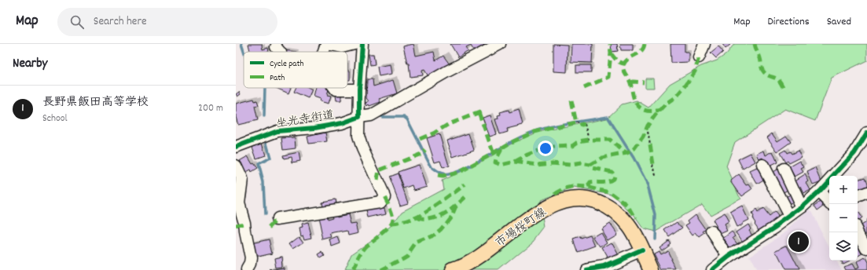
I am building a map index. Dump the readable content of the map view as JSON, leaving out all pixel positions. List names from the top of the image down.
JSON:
{
  "streets": {
    "main road": ["市場桜町線"],
    "street": ["坐光寺街道"]
  },
  "legend": ["Cycle path", "Path"],
  "page": {
    "header": "Map",
    "search": "Search here",
    "nav": ["Map", "Directions", "Saved"],
    "heading": "Nearby",
    "list": [
      {
        "mark": "1",
        "name": "長野県飯田高等学校",
        "note": "School",
        "value": "200 m"
      }
    ],
    "map_buttons": ["+", "−"],
    "pins": "1"
  }
}
